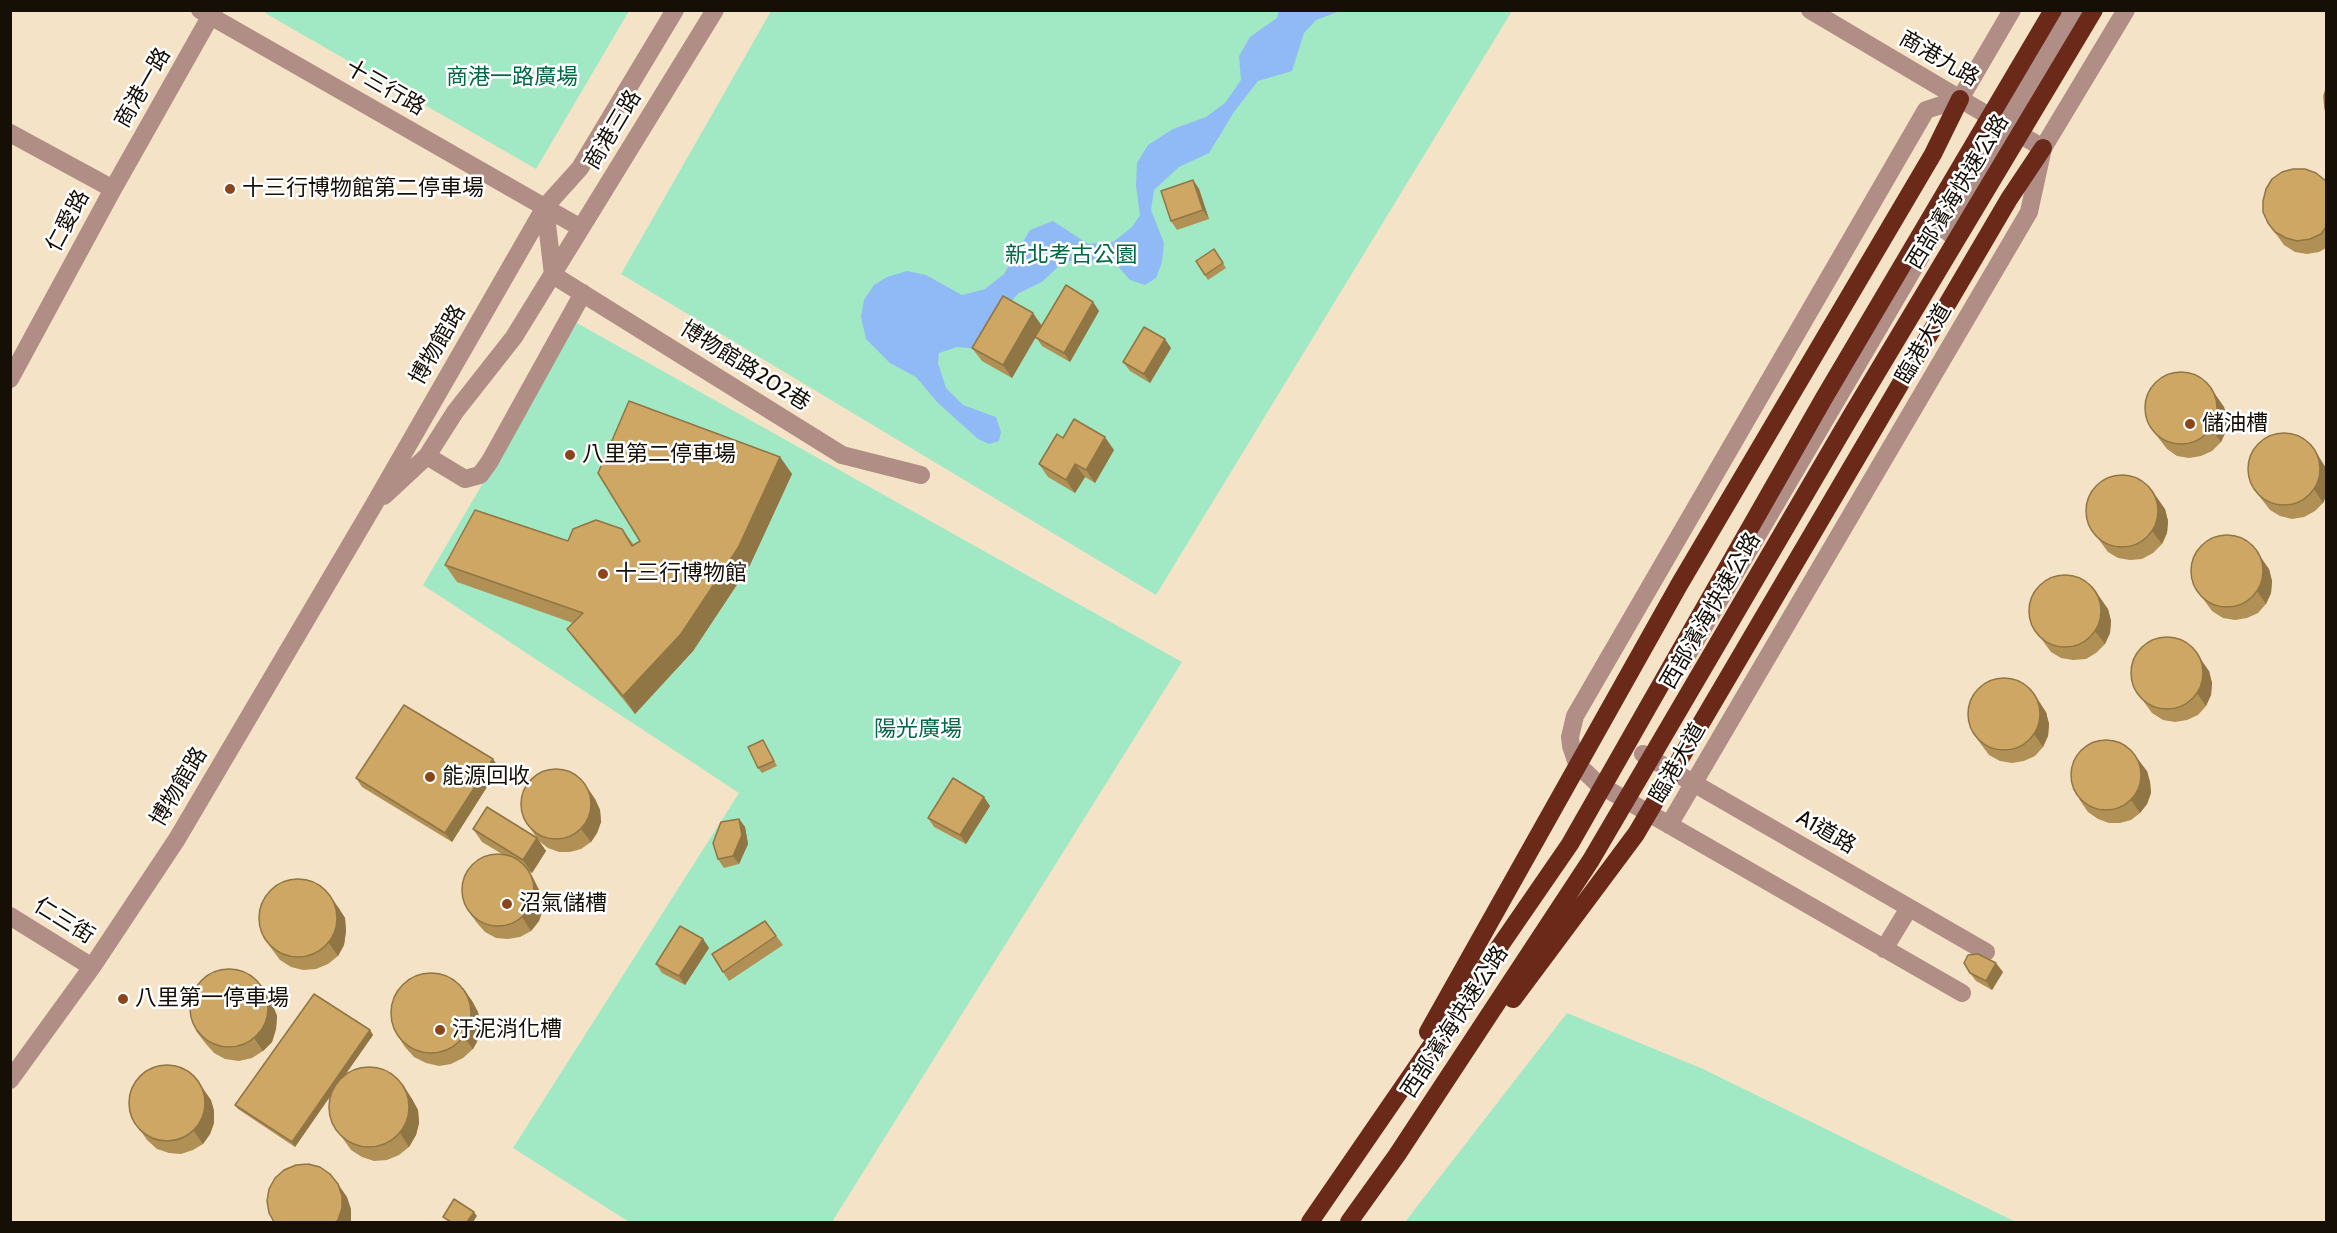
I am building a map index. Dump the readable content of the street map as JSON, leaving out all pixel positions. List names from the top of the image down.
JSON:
{
  "streets": {
    "highway": ["西部濱海快速公路"],
    "street": [
      "商港九路",
      "商港一路",
      "十三行路",
      "商港三路",
      "仁愛路",
      "臨港大道",
      "博物館路",
      "博物館路202巷",
      "A1道路",
      "仁三街"
    ]
  },
  "crossings": [
    ["商港九路", "臨港大道"],
    ["商港一路", "十三行路"],
    ["商港一路", "仁愛路"],
    ["十三行路", "商港三路"],
    ["十三行路", "博物館路"],
    ["商港三路", "博物館路"],
    ["商港三路", "博物館路202巷"],
    ["臨港大道", "A1道路"],
    ["博物館路", "博物館路202巷"],
    ["博物館路", "仁三街"]
  ],
  "parks": ["商港一路廣場", "新北考古公園", "陽光廣場"],
  "places": [
    "十三行博物館第二停車場",
    "儲油槽",
    "八里第二停車場",
    "十三行博物館",
    "能源回收",
    "沼氣儲槽",
    "八里第一停車場",
    "汙泥消化槽"
  ]
}
